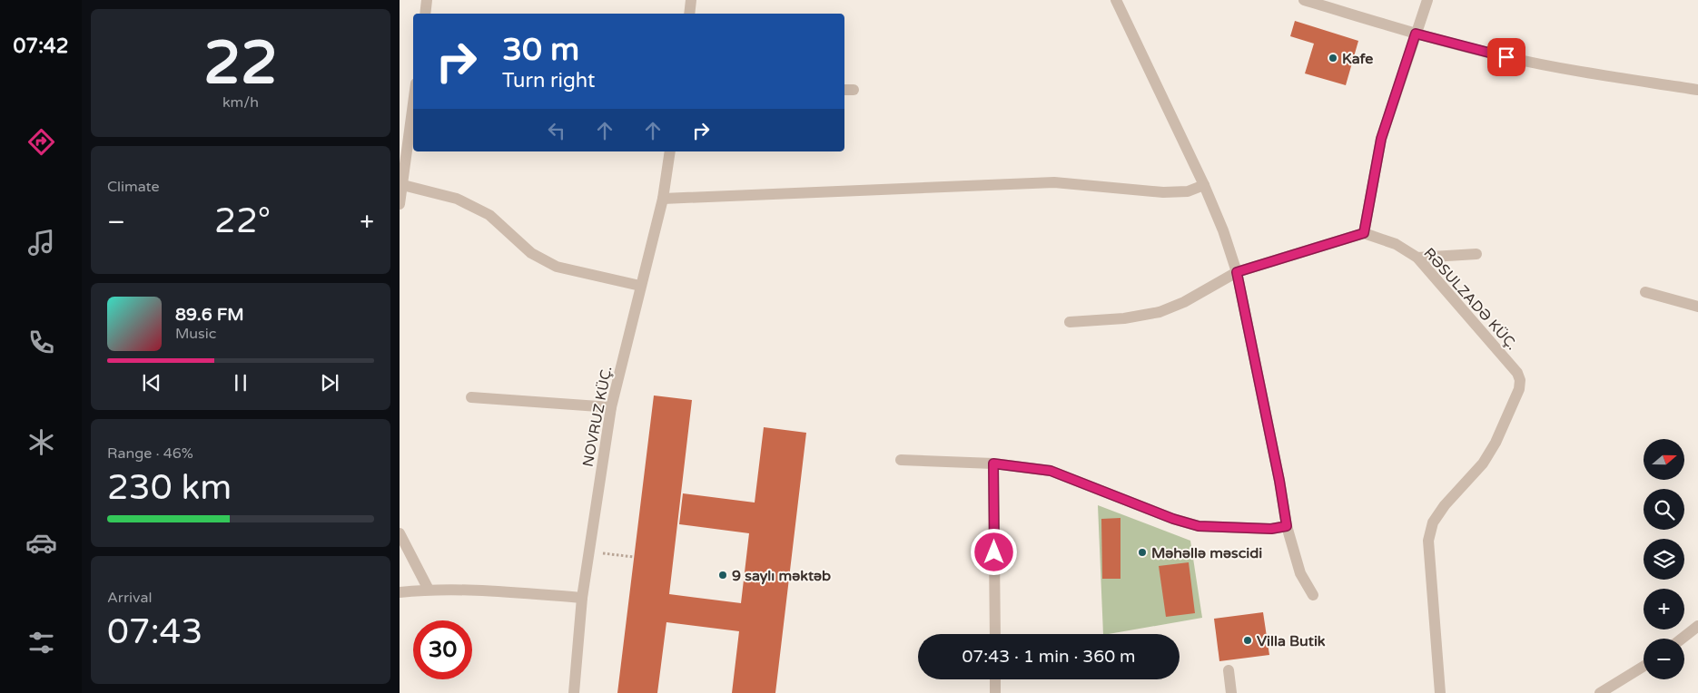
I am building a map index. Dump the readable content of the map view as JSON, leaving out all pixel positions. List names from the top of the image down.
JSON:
{
  "streets": {
    "street": ["RƏSULZADƏ KÜÇ.", "NOVRUZ KÜÇ."]
  },
  "places": [
    "Kafe",
    "Məhəllə məscidi",
    "9 saylı məktəb",
    "Villa Butik"
  ],
  "north": "right",
  "page": {
    "tabs": "07:42",
    "tile": [
      ["22", "km/h"],
      "Climate",
      ["Range · 46%", "230 km"],
      ["Arrival", "07:43"]
    ],
    "turn": ["30 m", "Turn right"],
    "heat": ["−", "22°", "+"],
    "song": ["89.6 FM", "Music"],
    "map_buttons": ["+", "−"],
    "limit": "30",
    "trip": "07:43 · 1 min · 360 m"
  }
}
